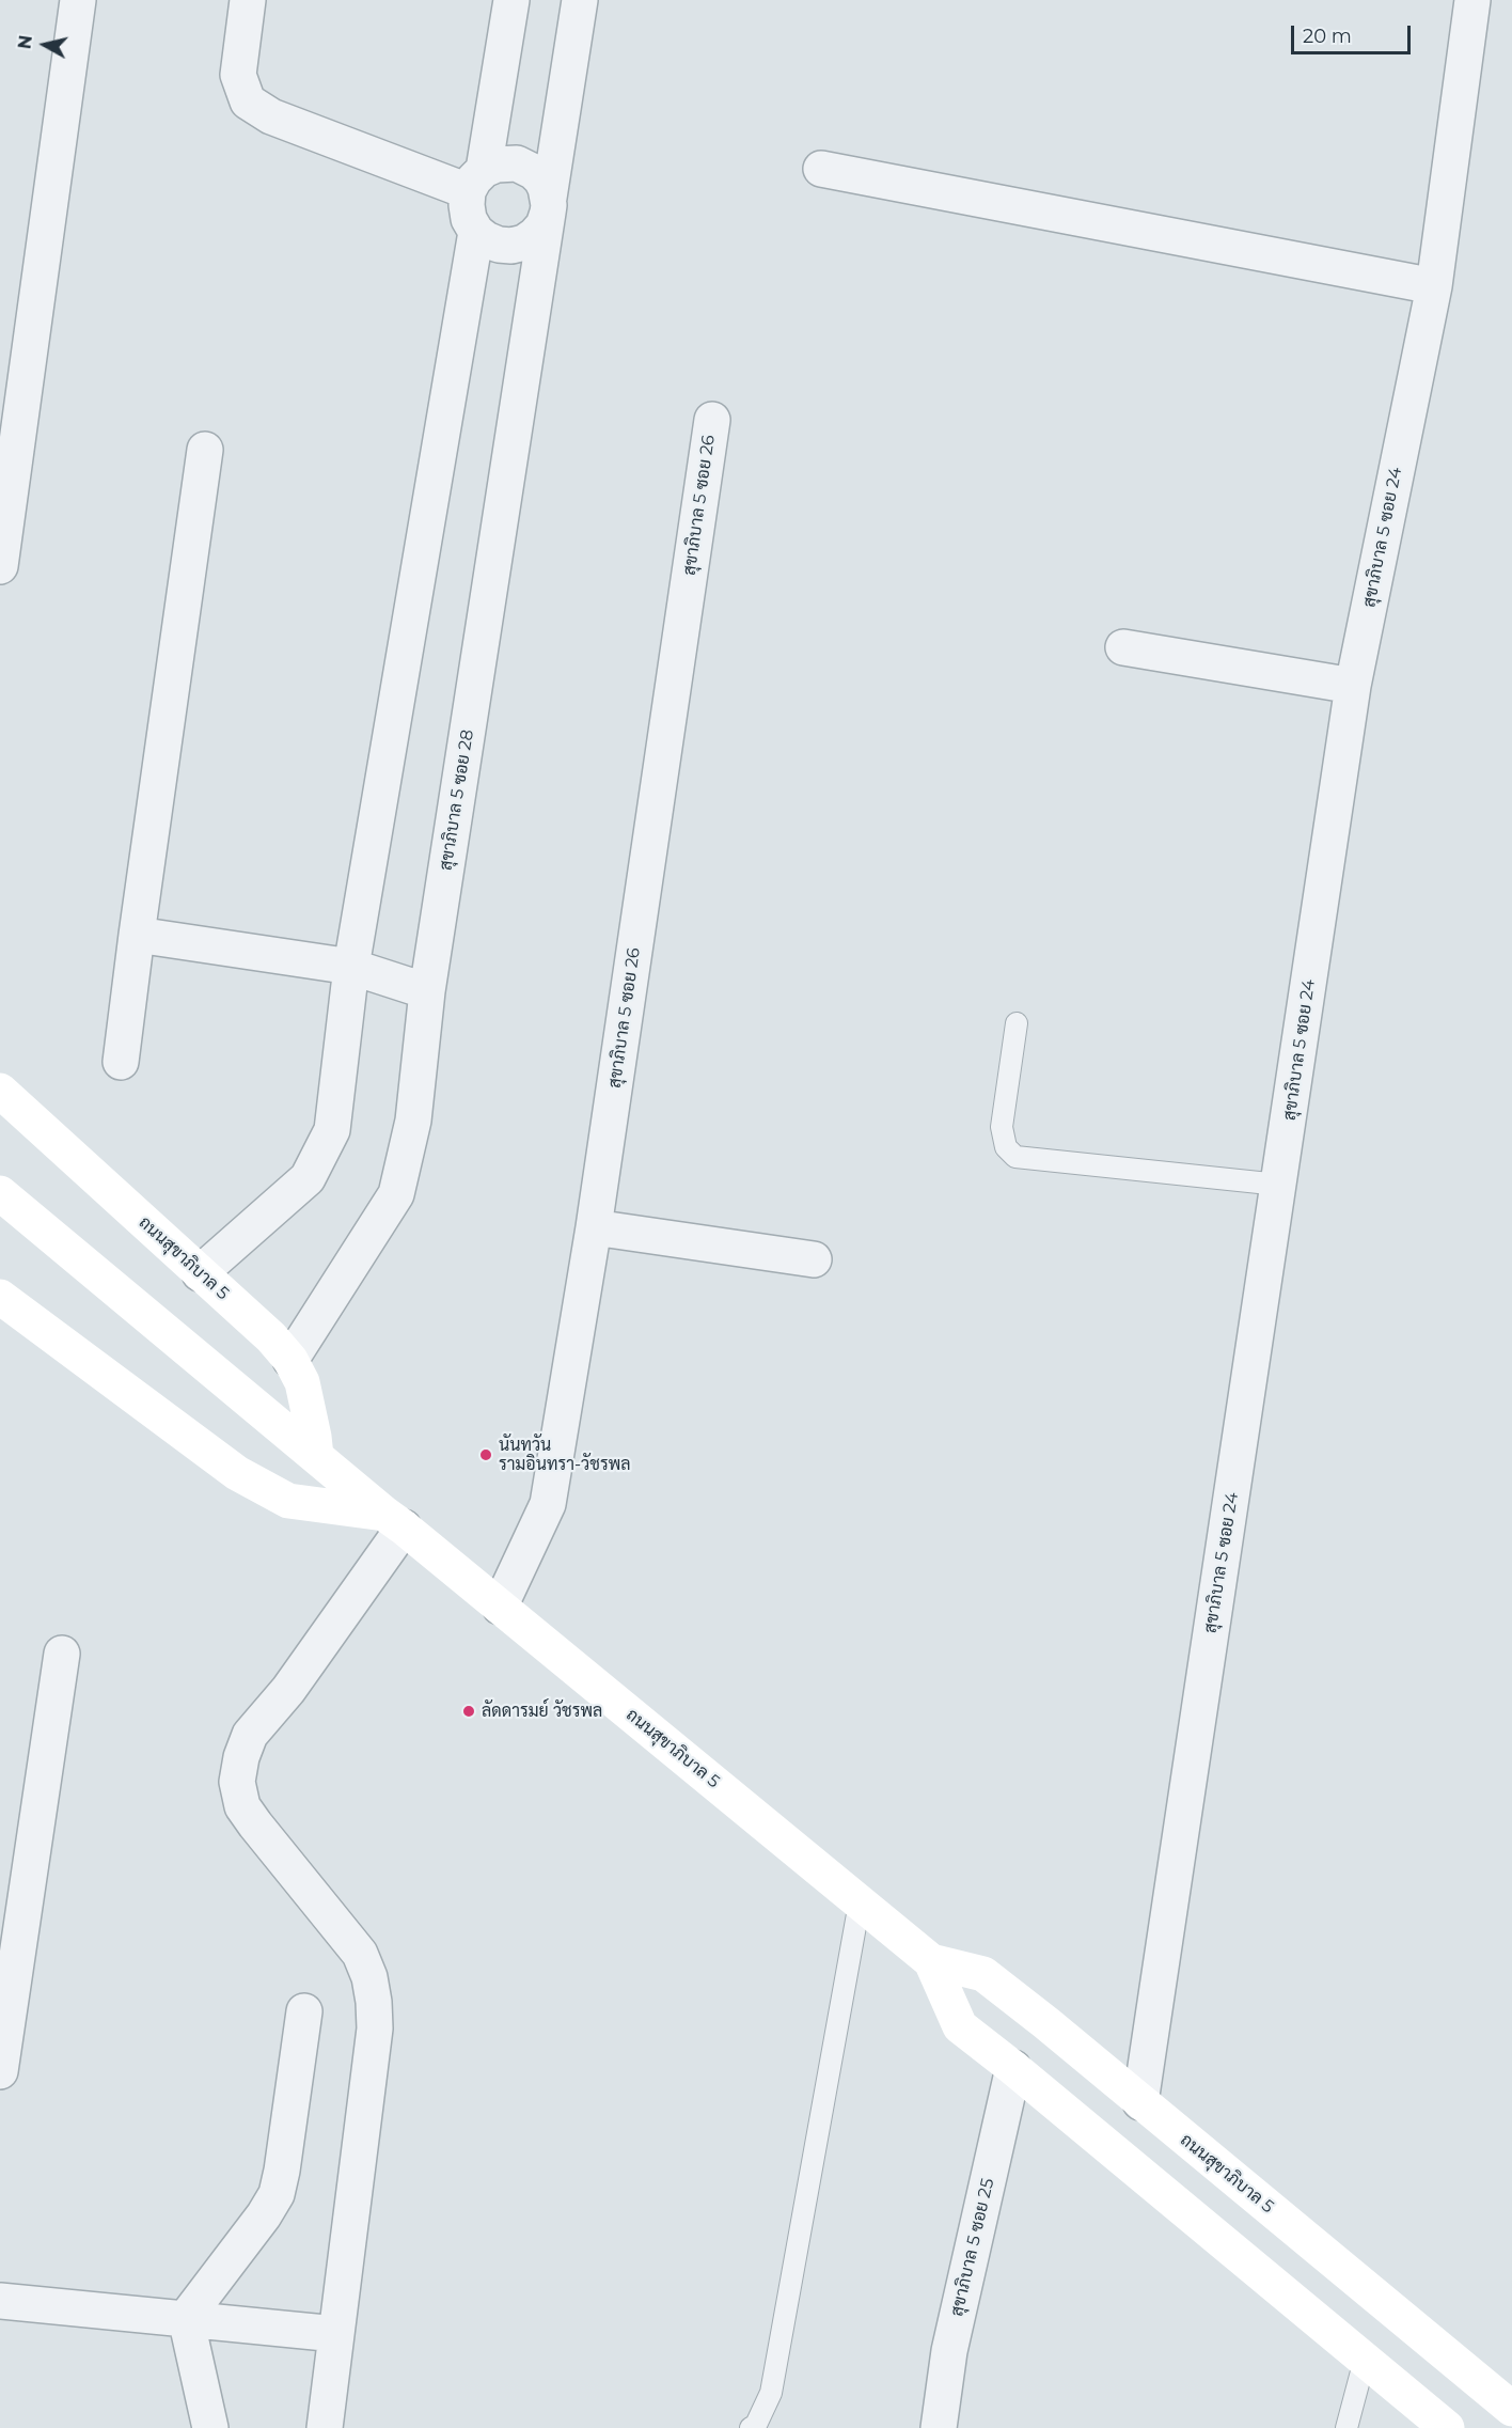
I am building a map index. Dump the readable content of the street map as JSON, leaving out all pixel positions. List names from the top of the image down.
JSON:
{
  "streets": {
    "main road": ["ถนนสุขาภิบาล 5"],
    "street": [
      "สุขาภิบาล 5 ซอย 26",
      "สุขาภิบาล 5 ซอย 24",
      "สุขาภิบาล 5 ซอย 28",
      "สุขาภิบาล 5 ซอย 25"
    ]
  },
  "crossings": [
    ["สุขาภิบาล 5 ซอย 26", "ถนนสุขาภิบาล 5"],
    ["สุขาภิบาล 5 ซอย 24", "ถนนสุขาภิบาล 5"],
    ["สุขาภิบาล 5 ซอย 28", "ถนนสุขาภิบาล 5"],
    ["ถนนสุขาภิบาล 5", "สุขาภิบาล 5 ซอย 25"]
  ],
  "places": ["นันทวัน รามอินทรา-วัชรพล", "ลัดดารมย์ วัชรพล"],
  "scale_bar": "20 m",
  "north": "left"
}
